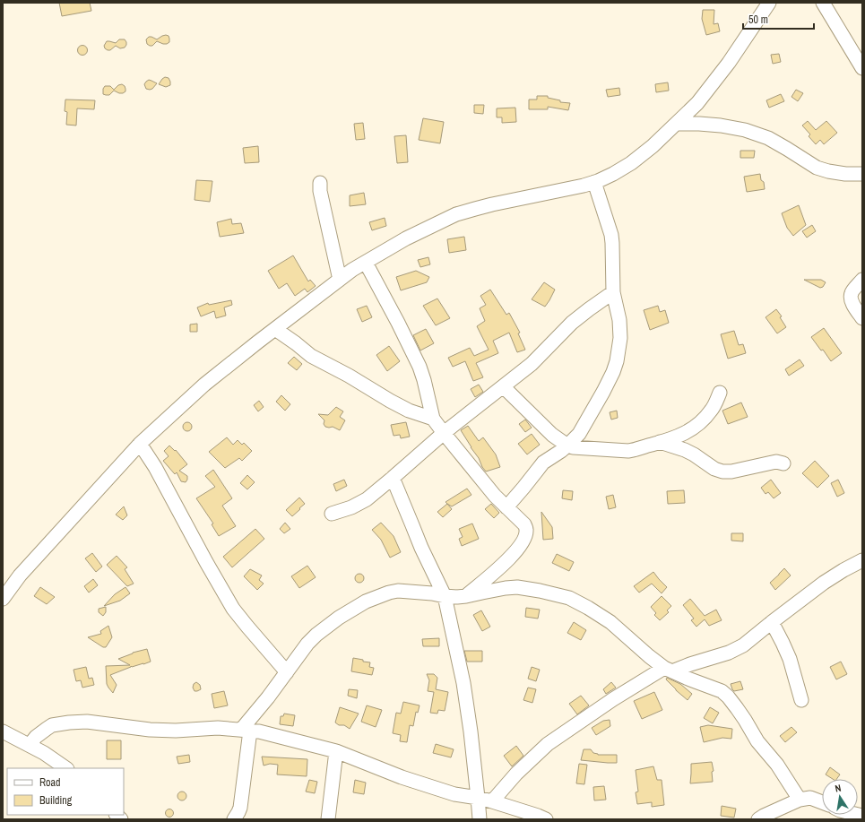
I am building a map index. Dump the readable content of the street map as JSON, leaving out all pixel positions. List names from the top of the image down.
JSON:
{
  "legend": ["Road", "Building"],
  "scale_bar": "50 m",
  "north": "top"
}
